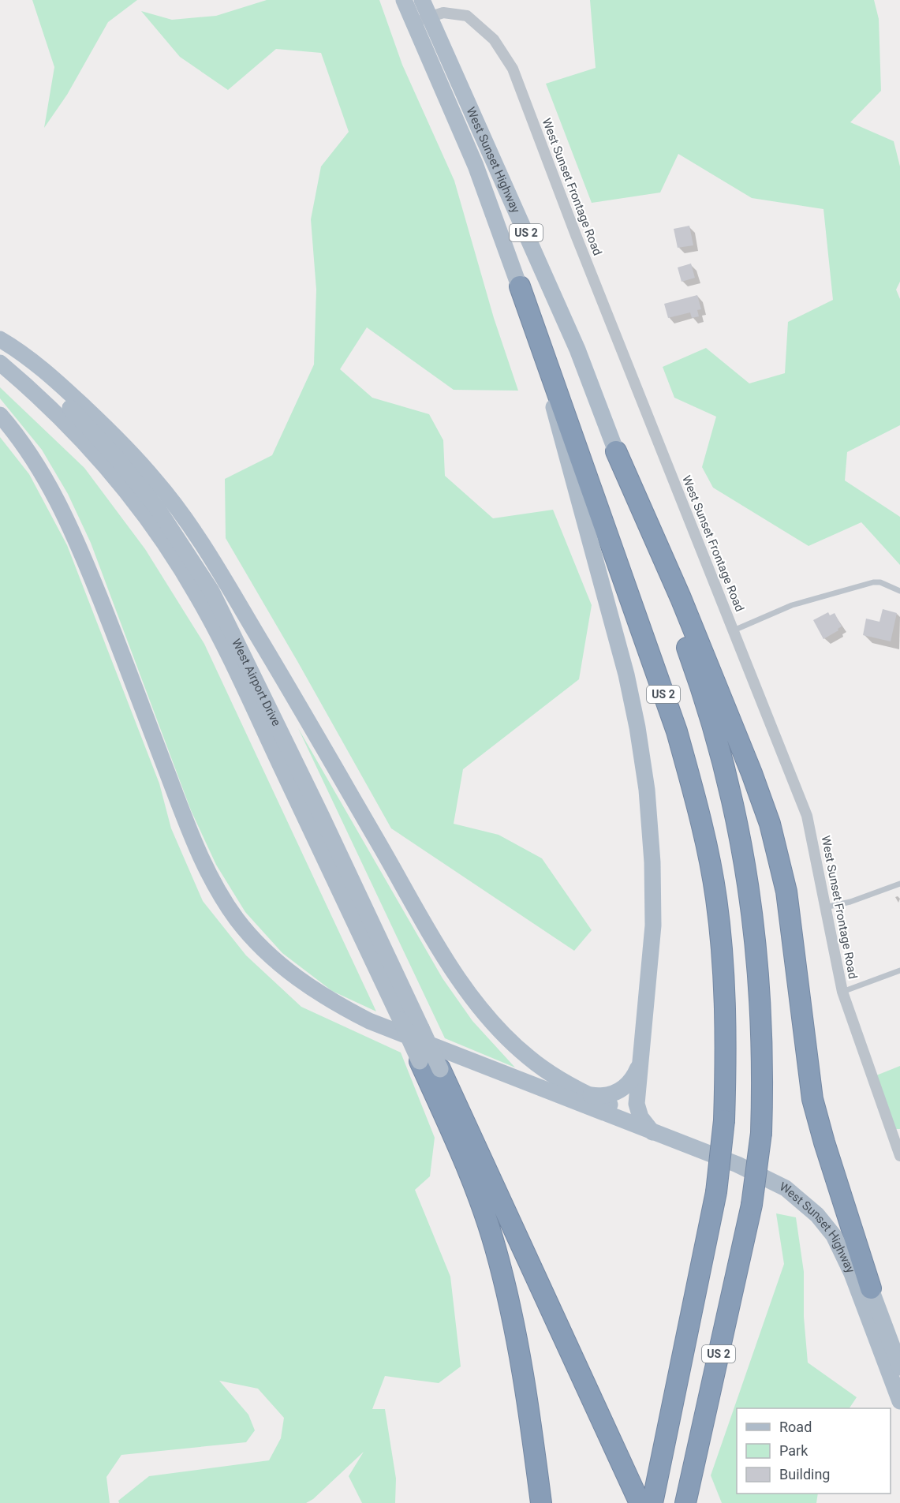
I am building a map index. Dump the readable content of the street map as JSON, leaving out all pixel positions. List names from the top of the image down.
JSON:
{
  "streets": {
    "highway": ["US 2"],
    "main road": ["West Sunset Highway", "West Airport Drive"],
    "street": ["West Sunset Frontage Road"]
  },
  "crossings": [
    ["West Sunset Highway", "West Sunset Frontage Road"],
    ["West Sunset Highway", "US 2"]
  ],
  "legend": ["Road", "Park", "Building"]
}
